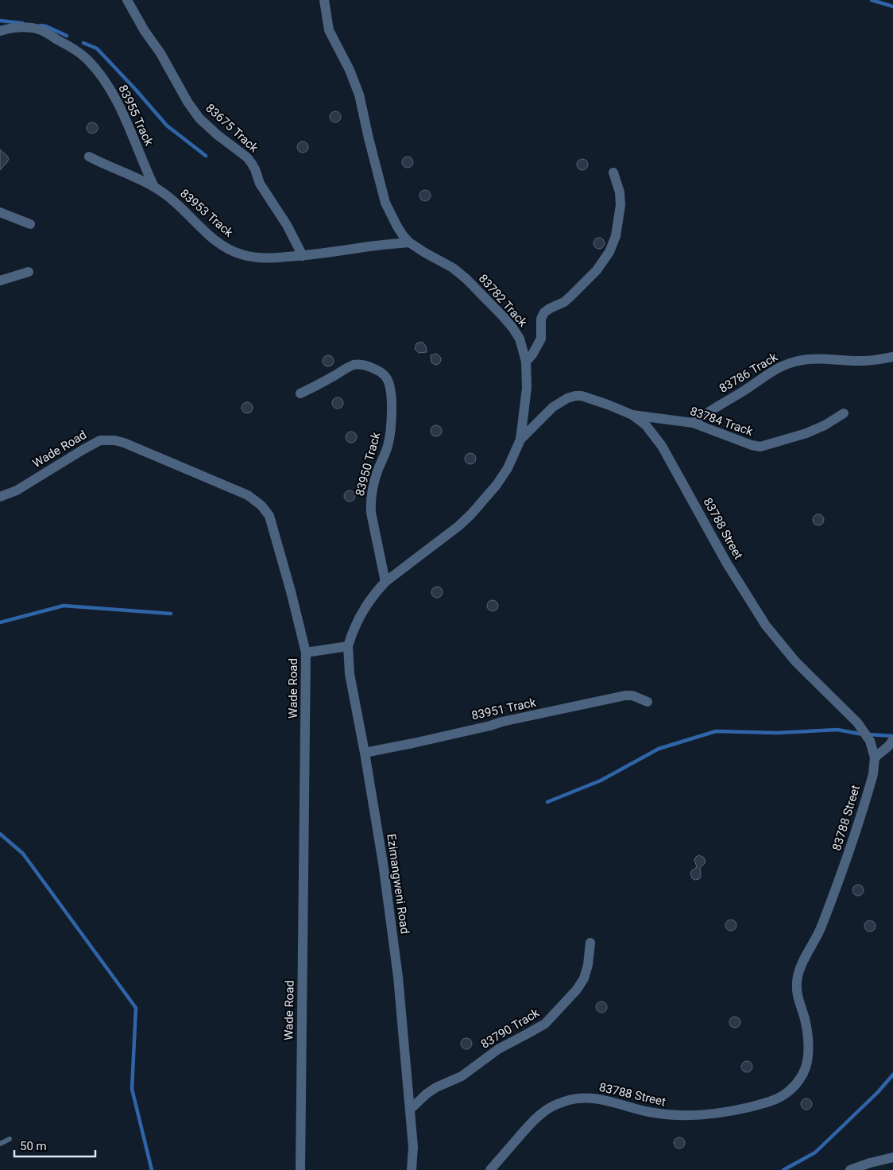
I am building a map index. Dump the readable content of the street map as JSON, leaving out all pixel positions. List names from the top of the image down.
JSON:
{
  "streets": {
    "street": [
      "83955 Track",
      "83675 Track",
      "83953 Track",
      "83782 Track",
      "83786 Track",
      "83784 Track",
      "Wade Road",
      "83950 Track",
      "83788 Street",
      "83951 Track",
      "Ezimangweni Road",
      "83790 Track"
    ]
  },
  "crossings": [
    ["83955 Track", "83953 Track"],
    ["83675 Track", "83953 Track"],
    ["83953 Track", "83782 Track"],
    ["83782 Track", "83950 Track"],
    ["83782 Track", "83788 Street"],
    ["83782 Track", "Ezimangweni Road"],
    ["83786 Track", "83784 Track"],
    ["83784 Track", "83788 Street"],
    ["83951 Track", "Ezimangweni Road"],
    ["Ezimangweni Road", "83790 Track"]
  ],
  "scale_bar": "50 m"
}
